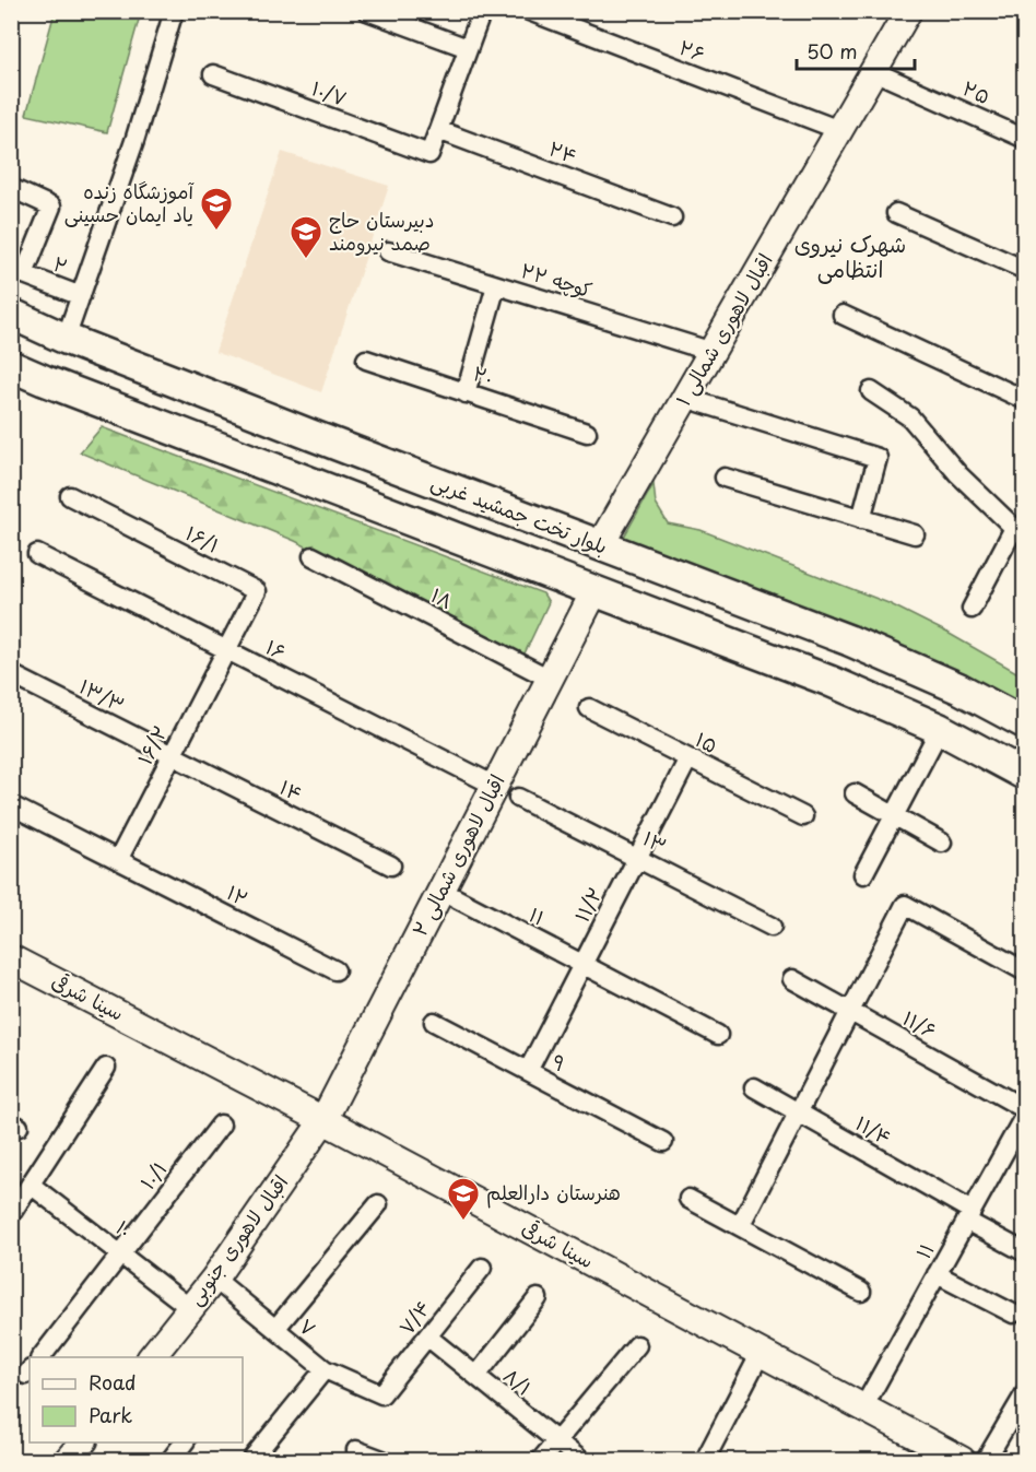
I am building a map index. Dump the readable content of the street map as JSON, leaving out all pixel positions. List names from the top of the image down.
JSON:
{
  "streets": {
    "main road": ["بلوار تخت جمشید غربی"],
    "street": [
      "۲۶",
      "۲۵",
      "۱۰/۷",
      "۲۴",
      "۲",
      "کوچه ۲۲",
      "اقبال لاهوری شمالی ۱",
      "۲۰",
      "۱۶/۱",
      "۱۸",
      "۱۶",
      "۱۳/۳",
      "۱۵",
      "۱۶/۲",
      "۱۴",
      "۱۳",
      "اقبال لاهوری شمالی ۲",
      "۱۲",
      "۱۱/۲",
      "۱۱",
      "سینا شرقی",
      "۱۱/۶",
      "۹",
      "۱۱/۴",
      "۱۰/۱",
      "۱۰",
      "اقبال لاهوری جنوبی",
      "۷/۴",
      "۷",
      "۸/۱"
    ]
  },
  "crossings": [
    ["۲۶", "اقبال لاهوری شمالی ۱"],
    ["۲۵", "اقبال لاهوری شمالی ۱"],
    ["۱۰/۷", "۲۴"],
    ["کوچه ۲۲", "اقبال لاهوری شمالی ۱"],
    ["اقبال لاهوری شمالی ۱", "بلوار تخت جمشید غربی"],
    ["۱۶/۱", "۱۶"],
    ["۱۶/۱", "۱۶/۲"],
    ["۱۸", "اقبال لاهوری شمالی ۲"],
    ["۱۶", "۱۶/۲"],
    ["۱۶", "اقبال لاهوری شمالی ۲"],
    ["۱۳/۳", "۱۶/۲"],
    ["۱۳/۳", "۱۴"],
    ["۱۵", "۱۱/۲"],
    ["۱۶/۲", "۱۴"],
    ["۱۶/۲", "۱۲"],
    ["۱۳", "۱۱/۲"],
    ["اقبال لاهوری شمالی ۲", "۱۱"],
    ["اقبال لاهوری شمالی ۲", "سینا شرقی"],
    ["اقبال لاهوری شمالی ۲", "اقبال لاهوری جنوبی"],
    ["۱۱/۲", "۱۱"],
    ["۱۱/۲", "۹"],
    ["۱۱", "سینا شرقی"],
    ["۱۱", "۱۱/۶"],
    ["۱۱", "۱۱/۴"],
    ["سینا شرقی", "اقبال لاهوری جنوبی"],
    ["۱۰/۱", "۱۰"],
    ["۱۰", "اقبال لاهوری جنوبی"],
    ["اقبال لاهوری جنوبی", "۷"],
    ["۷/۴", "۷"],
    ["۷/۴", "۸/۱"]
  ],
  "districts": ["شهرک نیروی انتظامی"],
  "places": {
    "school or university": ["آموزشگاه زنده یاد ایمان حسینی", "دبیرستان حاج صمد نیرومند", "هنرستان دارالعلم"]
  },
  "legend": ["Road", "Park"],
  "scale_bar": "50 m"
}
